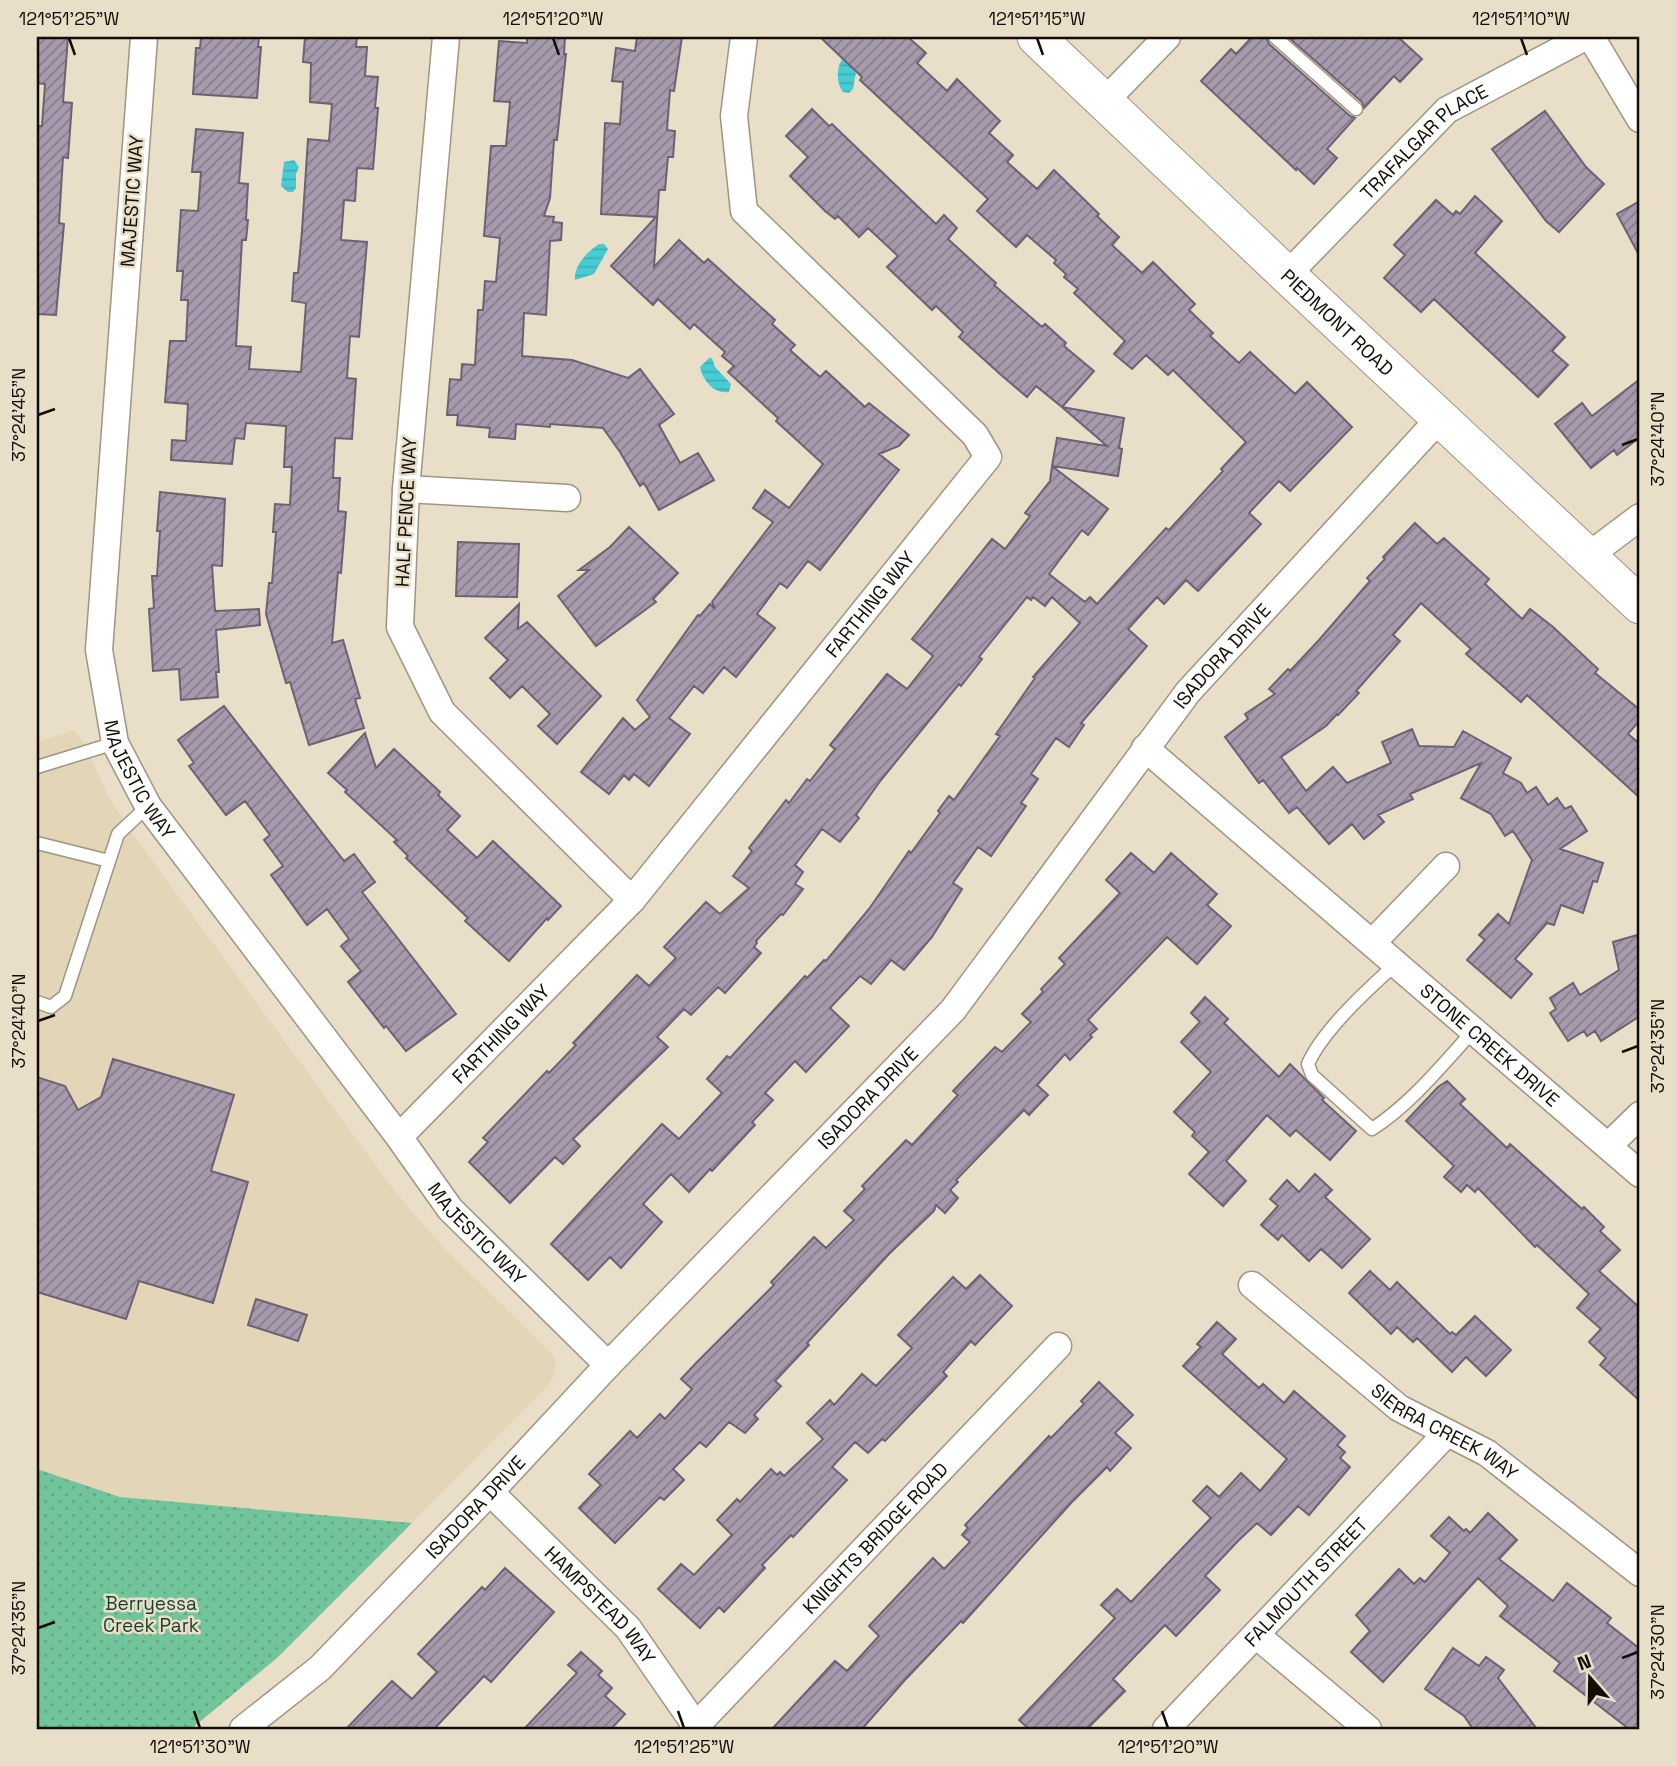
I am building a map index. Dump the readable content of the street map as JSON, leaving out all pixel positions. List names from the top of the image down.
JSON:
{
  "streets": {
    "main road": ["PIEDMONT ROAD"],
    "street": [
      "TRAFALGAR PLACE",
      "MAJESTIC WAY",
      "HALF PENCE WAY",
      "FARTHING WAY",
      "ISADORA DRIVE",
      "STONE CREEK DRIVE",
      "SIERRA CREEK WAY",
      "KNIGHTS BRIDGE ROAD",
      "FALMOUTH STREET",
      "HAMPSTEAD WAY"
    ]
  },
  "crossings": [
    ["TRAFALGAR PLACE", "PIEDMONT ROAD"],
    ["MAJESTIC WAY", "FARTHING WAY"],
    ["MAJESTIC WAY", "ISADORA DRIVE"],
    ["PIEDMONT ROAD", "ISADORA DRIVE"],
    ["HALF PENCE WAY", "FARTHING WAY"],
    ["ISADORA DRIVE", "STONE CREEK DRIVE"],
    ["ISADORA DRIVE", "HAMPSTEAD WAY"],
    ["SIERRA CREEK WAY", "FALMOUTH STREET"],
    ["KNIGHTS BRIDGE ROAD", "HAMPSTEAD WAY"]
  ],
  "parks": ["Berryessa Creek Park"],
  "north": "top",
  "coordinates": [
    "121°51'25\"W",
    "121°51'20\"W",
    "121°51'15\"W",
    "121°51'10\"W",
    "37°24'45\"N",
    "37°24'40\"N",
    "37°24'35\"N",
    "37°24'30\"N",
    "121°51'30\"W"
  ]
}
